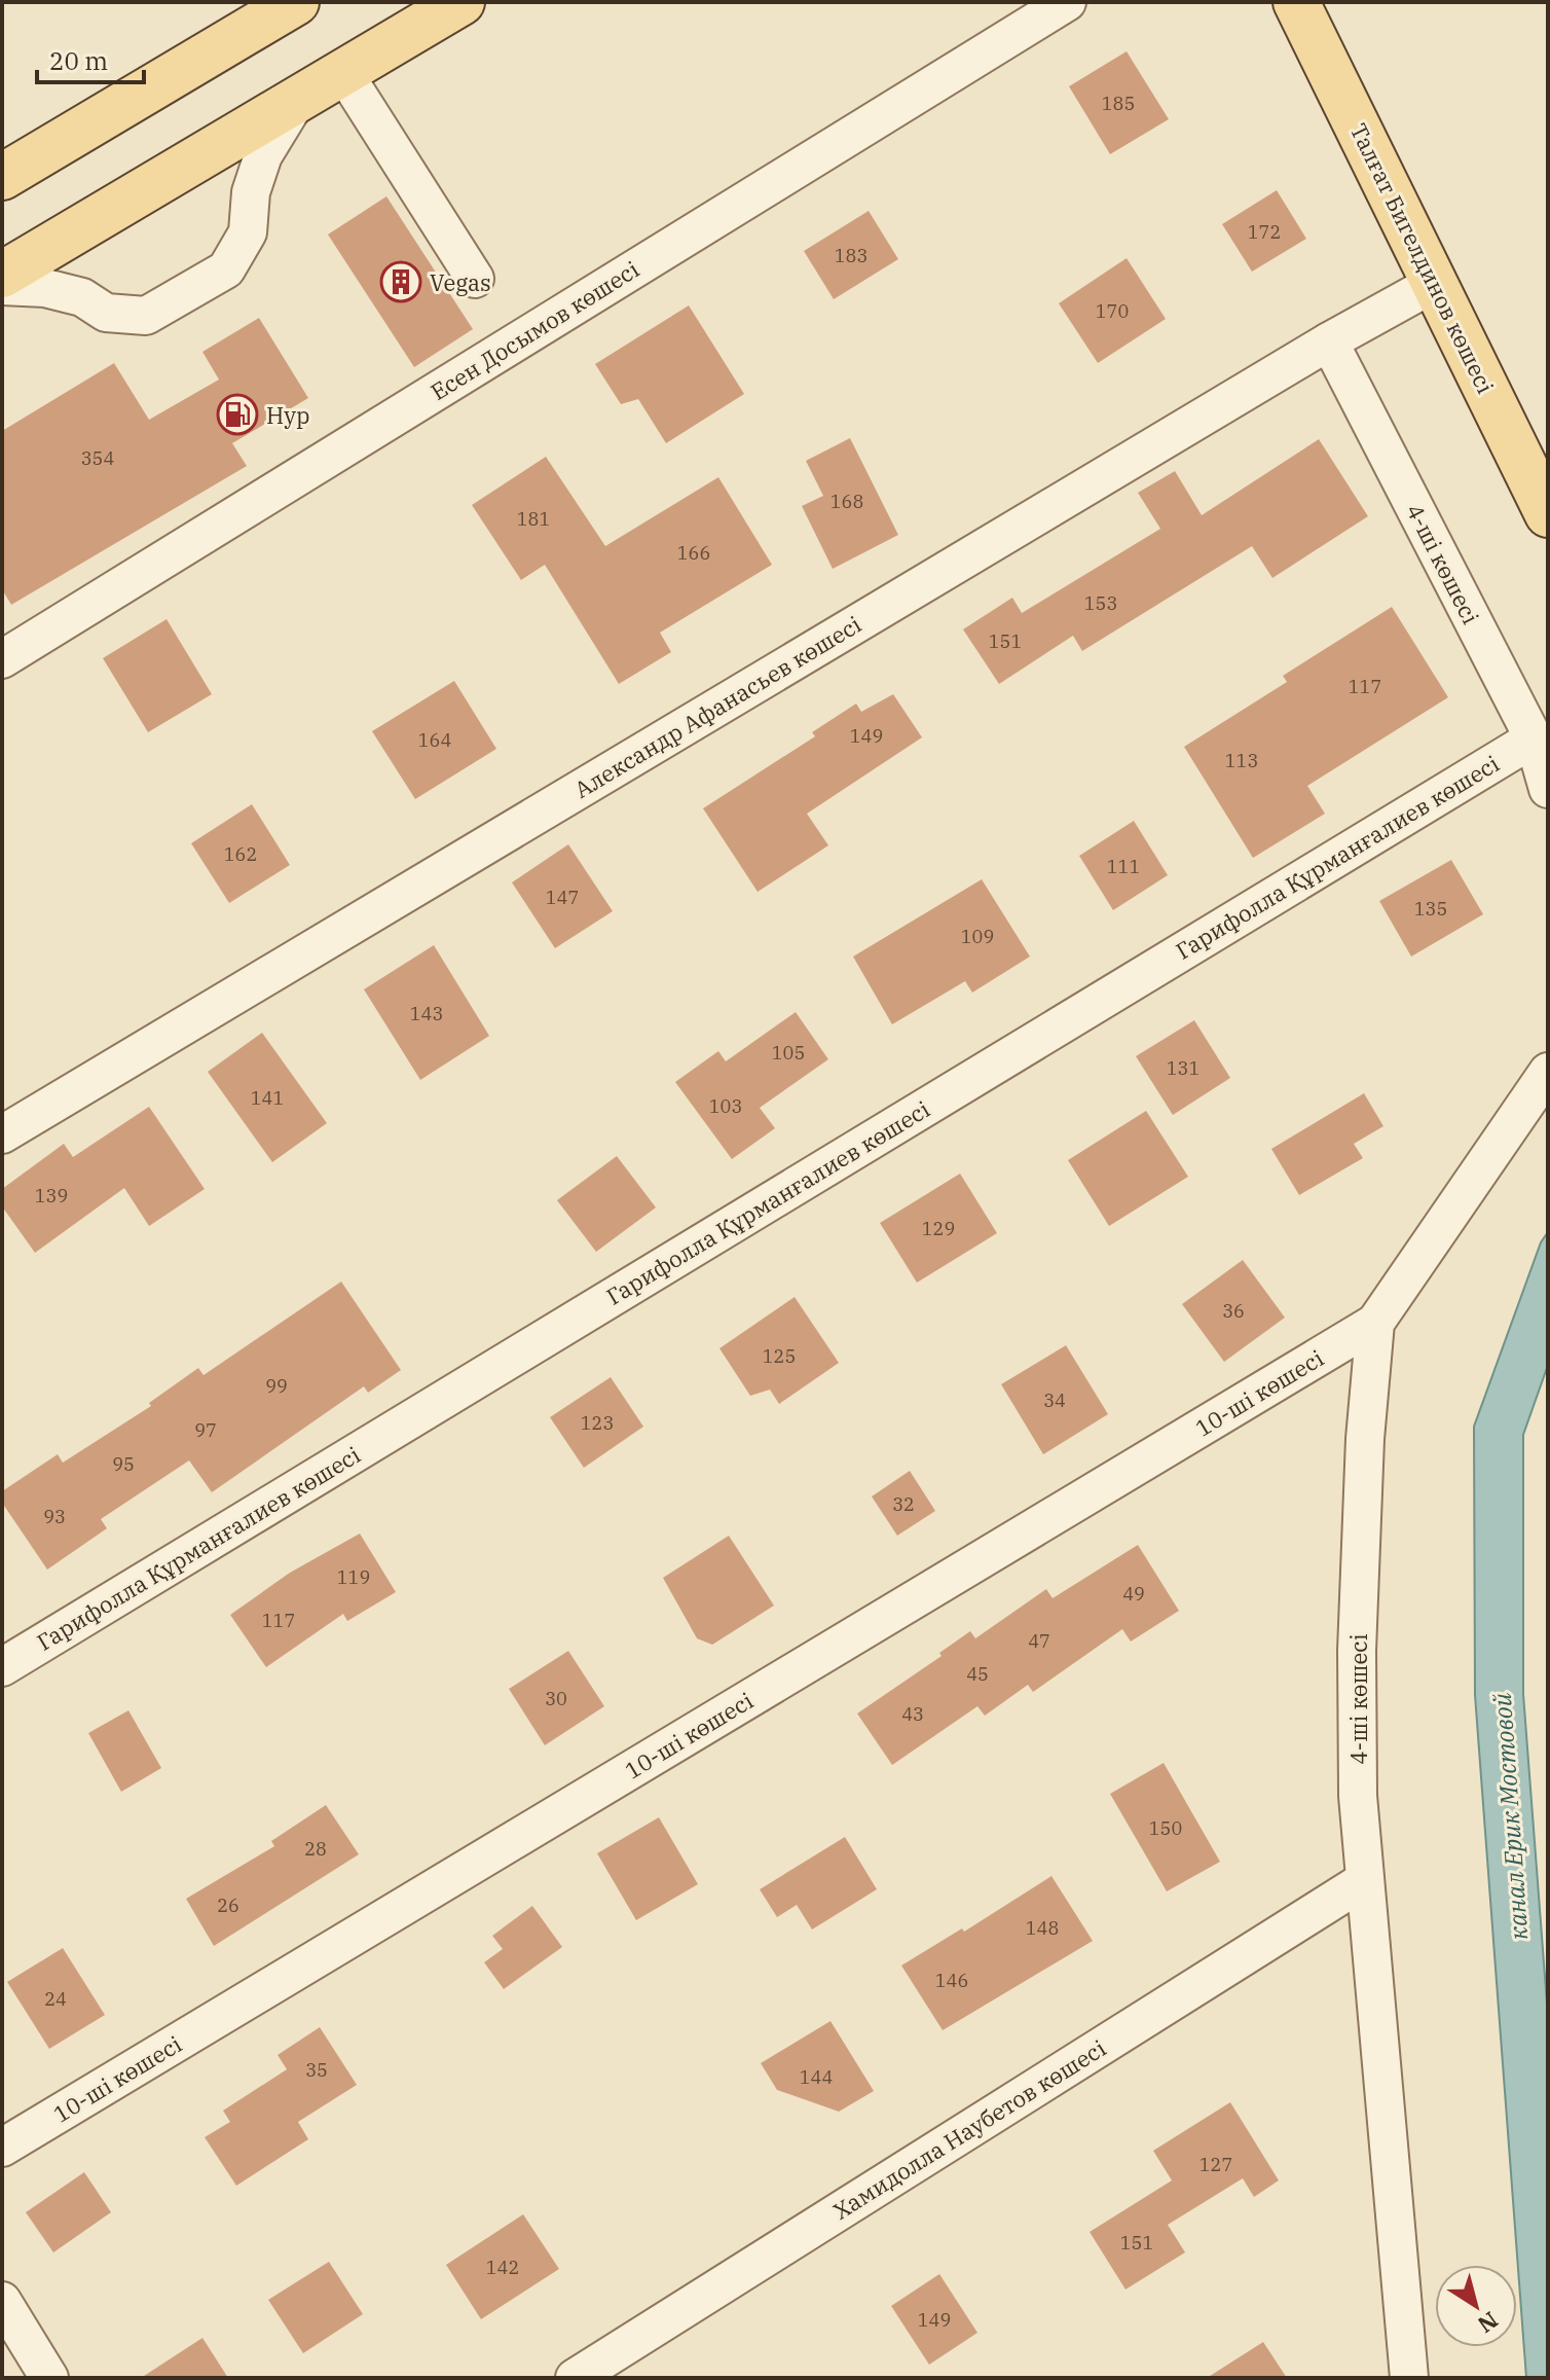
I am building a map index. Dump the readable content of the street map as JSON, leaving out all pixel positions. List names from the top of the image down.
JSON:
{
  "streets": {
    "main road": ["Талғат Бигелдинов көшесі"],
    "street": [
      "Есен Досымов көшесі",
      "4-ші көшесі",
      "Александр Афанасьев көшесі",
      "Гарифолла Құрманғалиев көшесі",
      "10-ші көшесі",
      "Хамидолла Наубетов көшесі"
    ]
  },
  "crossings": [
    ["Талғат Бигелдинов көшесі", "Александр Афанасьев көшесі"],
    ["4-ші көшесі", "Александр Афанасьев көшесі"],
    ["4-ші көшесі", "Гарифолла Құрманғалиев көшесі"],
    ["4-ші көшесі", "10-ші көшесі"],
    ["4-ші көшесі", "Хамидолла Наубетов көшесі"]
  ],
  "water": ["канал Ерик Мостовой"],
  "places": {
    "building": ["Vegas"],
    "fuel station": ["Нур"]
  },
  "house_numbers": [
    "185",
    "172",
    "183",
    "170",
    "354",
    "168",
    "181",
    "166",
    "153",
    "151",
    "117",
    "149",
    "164",
    "113",
    "162",
    "111",
    "147",
    "135",
    "109",
    "143",
    "105",
    "131",
    "141",
    "103",
    "139",
    "129",
    "36",
    "125",
    "99",
    "34",
    "123",
    "97",
    "95",
    "32",
    "93",
    "119",
    "49",
    "117",
    "47",
    "45",
    "30",
    "43",
    "150",
    "28",
    "26",
    "148",
    "146",
    "24",
    "35",
    "144",
    "127",
    "151",
    "142",
    "149"
  ],
  "scale_bar": "20 m",
  "north": "bottom right"
}
